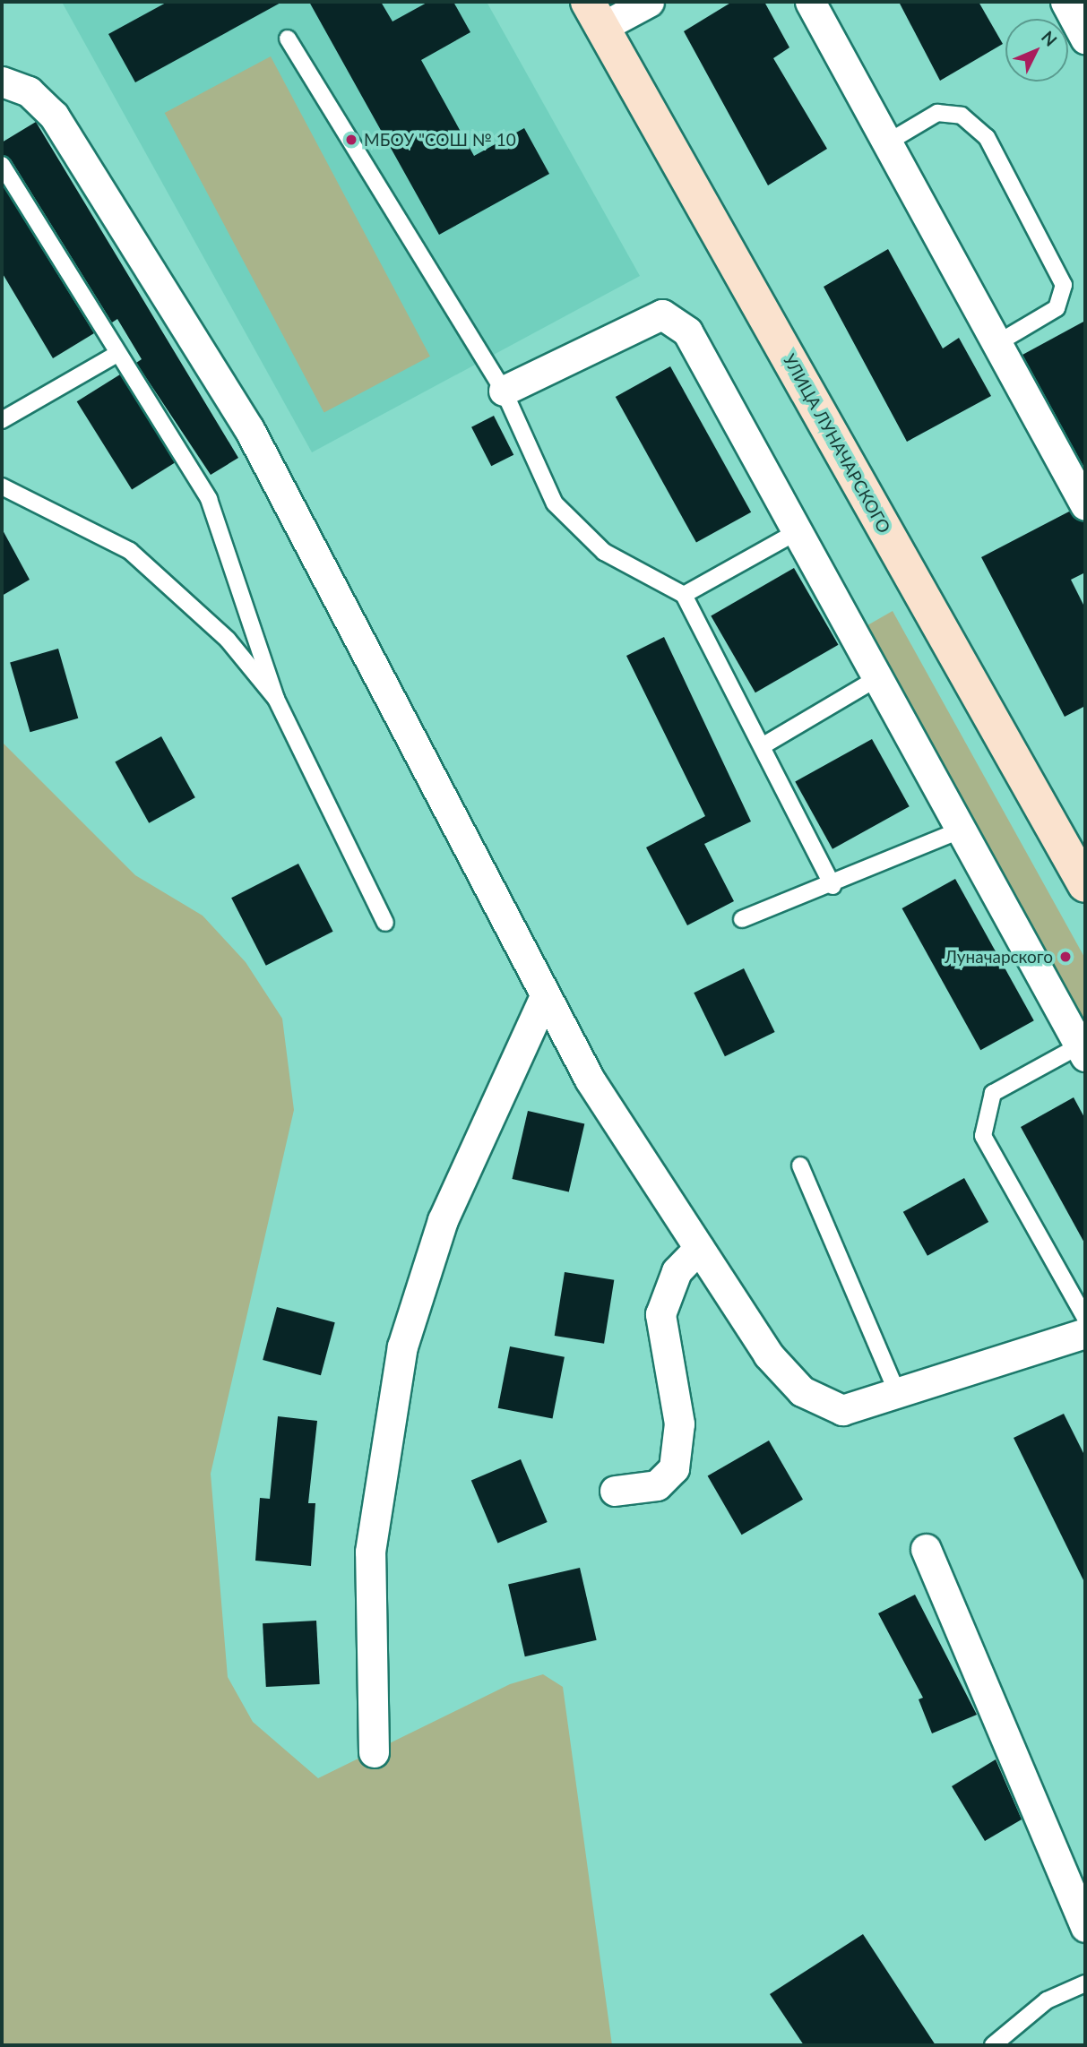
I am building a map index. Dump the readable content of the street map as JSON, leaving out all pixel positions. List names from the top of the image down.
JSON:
{
  "streets": {
    "main road": ["УЛИЦА ЛУНАЧАРСКОГО"]
  },
  "places": ["МБОУ \"СОШ № 10", "Луначарского"],
  "north": "top right"
}
